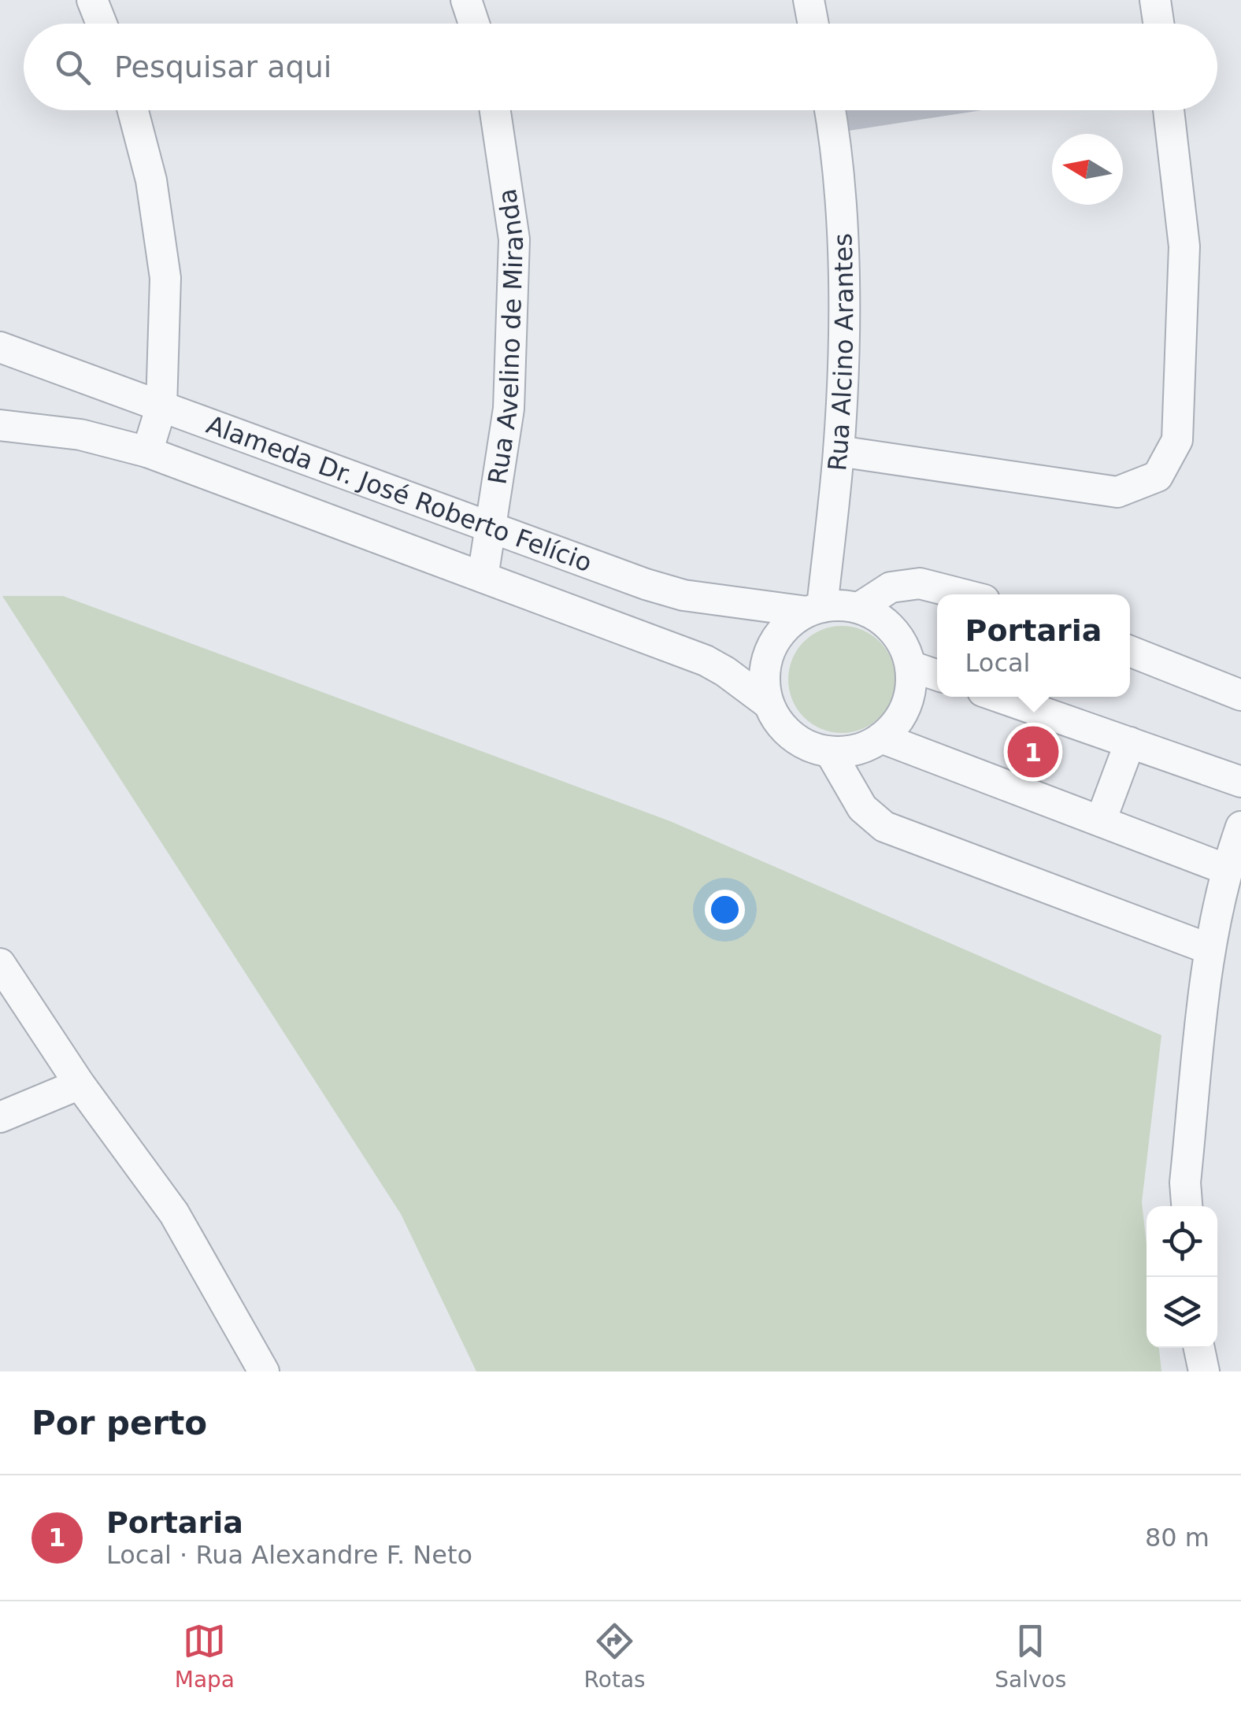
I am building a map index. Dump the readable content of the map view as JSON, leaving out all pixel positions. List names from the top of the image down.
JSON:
{
  "streets": {
    "street": ["Rua Avelino de Miranda", "Rua Alcino Arantes", "Alameda Dr. José Roberto Felício"]
  },
  "crossings": [
    ["Rua Avelino de Miranda", "Alameda Dr. José Roberto Felício"],
    ["Rua Alcino Arantes", "Alameda Dr. José Roberto Felício"]
  ],
  "north": "left",
  "page": {
    "search": "Pesquisar aqui",
    "popup": ["Portaria", "Local"],
    "pins": "1",
    "heading": "Por perto",
    "list": [
      {
        "mark": "1",
        "name": "Portaria",
        "note": "Local · Rua Alexandre F. Neto",
        "value": "80 m"
      }
    ],
    "nav": ["Mapa", "Rotas", "Salvos"]
  }
}
